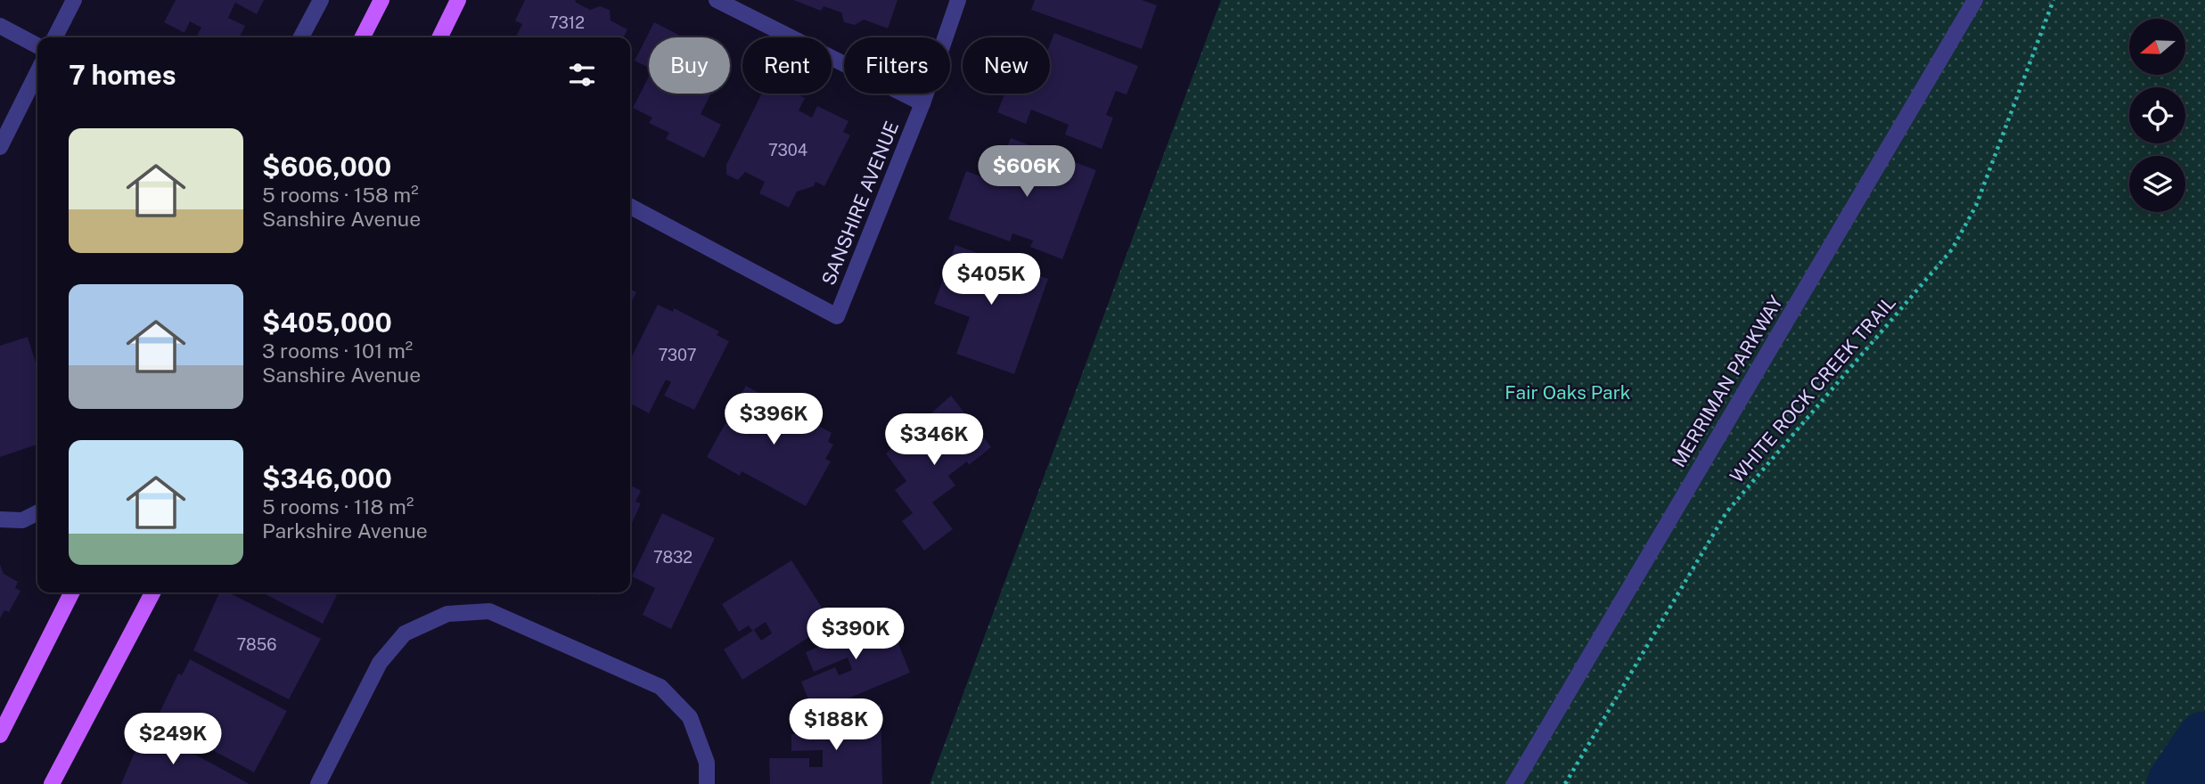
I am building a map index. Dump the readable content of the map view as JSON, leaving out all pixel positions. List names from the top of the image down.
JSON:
{
  "streets": {
    "street": ["SANSHIRE AVENUE", "MERRIMAN PARKWAY"],
    "path": ["WHITE ROCK CREEK TRAIL"]
  },
  "parks": ["Fair Oaks Park"],
  "house_numbers": [
    "7312",
    "7304",
    "7307",
    "7832",
    "7856"
  ],
  "north": "left",
  "page": {
    "chip": [
      "Buy",
      "Rent",
      "Filters",
      "New"
    ],
    "heading": "7 homes",
    "list": [
      {
        "name": "$606,000",
        "note": "5 rooms · 158 m² · Sanshire Avenue"
      },
      {
        "name": "$405,000",
        "note": "3 rooms · 101 m² · Sanshire Avenue"
      },
      {
        "name": "$346,000",
        "note": "5 rooms · 118 m² · Parkshire Avenue"
      }
    ],
    "price": [
      "$606K",
      "$405K",
      "$396K",
      "$346K",
      "$390K",
      "$188K",
      "$249K"
    ]
  }
}
